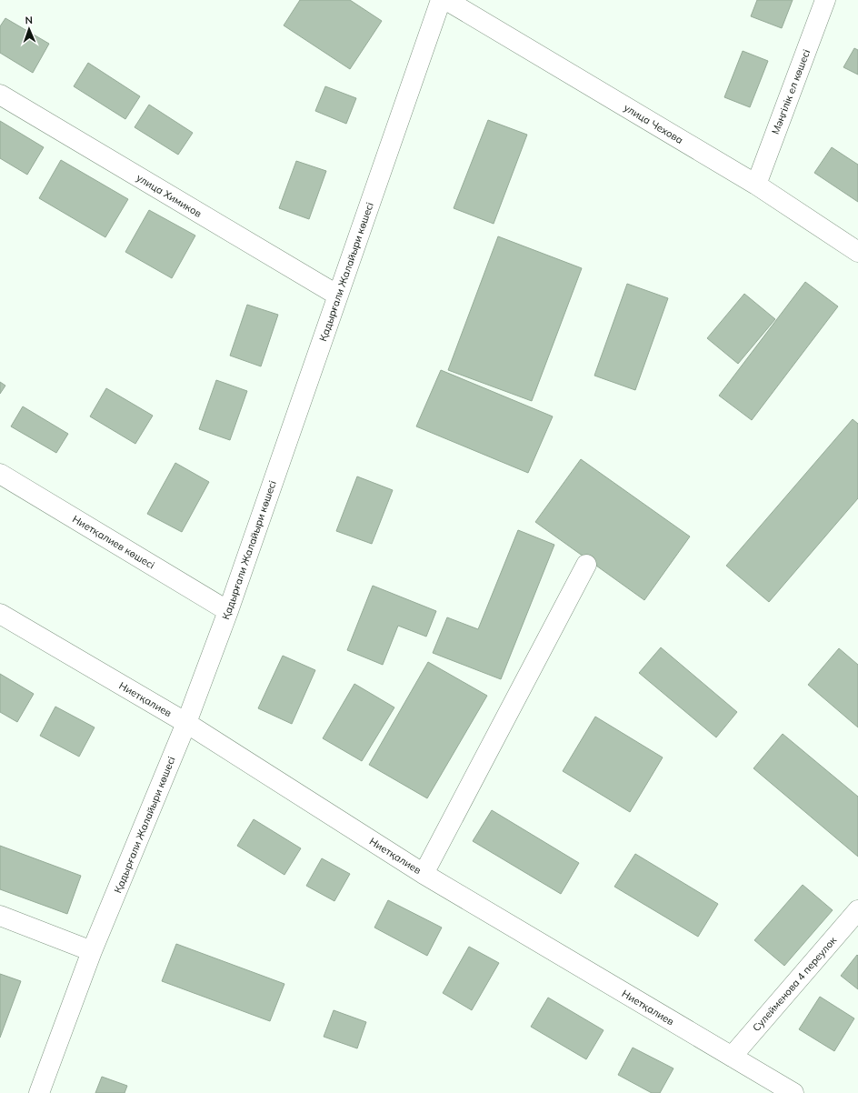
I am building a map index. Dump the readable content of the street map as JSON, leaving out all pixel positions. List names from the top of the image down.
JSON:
{
  "streets": {
    "street": [
      "Мәңгілік ел көшесі",
      "улица Чехова",
      "улица Химиков",
      "Қадырғали Жалайыри көшесі",
      "Ниетқалиев көшесі",
      "Ниетқалиев",
      "Сулейменова 4 переулок"
    ]
  },
  "crossings": [
    ["Мәңгілік ел көшесі", "улица Чехова"],
    ["улица Химиков", "Қадырғали Жалайыри көшесі"],
    ["Қадырғали Жалайыри көшесі", "Ниетқалиев көшесі"],
    ["Қадырғали Жалайыри көшесі", "Ниетқалиев"],
    ["Ниетқалиев", "Сулейменова 4 переулок"]
  ],
  "north": "top"
}
